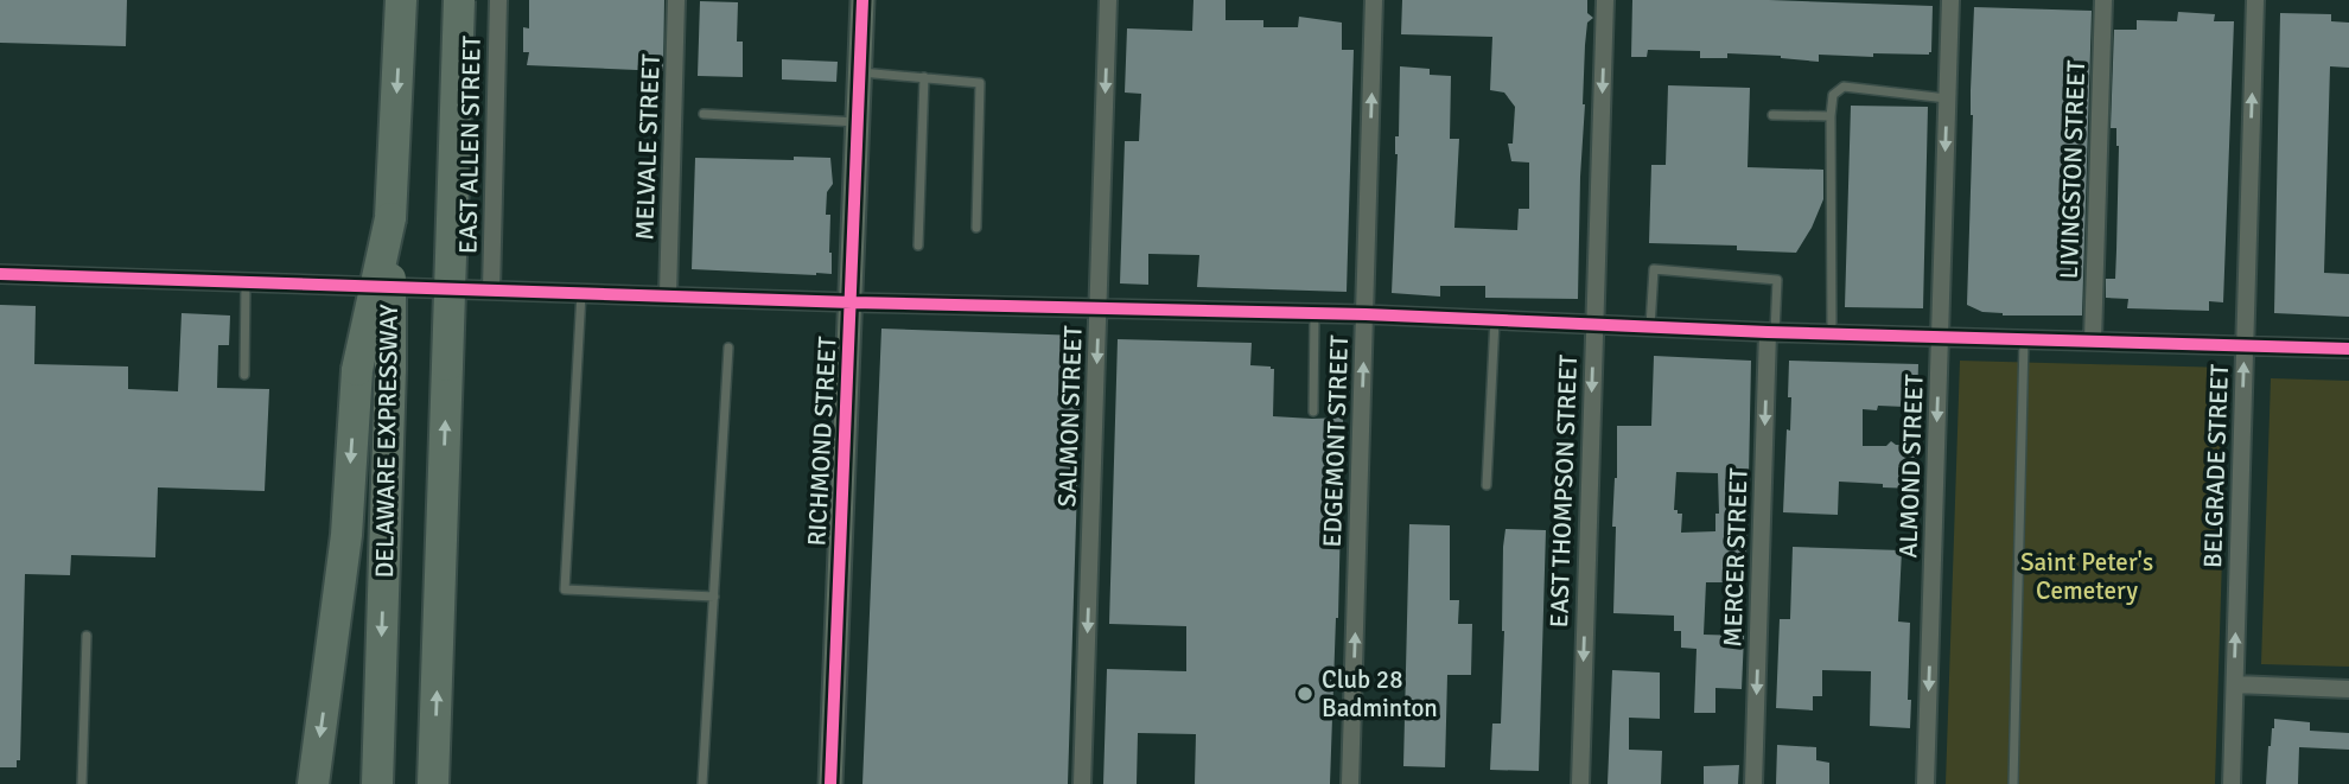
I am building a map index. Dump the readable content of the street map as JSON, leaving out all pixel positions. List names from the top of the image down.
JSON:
{
  "streets": {
    "highway": ["DELAWARE EXPRESSWAY"],
    "main road": ["RICHMOND STREET"],
    "street": [
      "EAST ALLEN STREET",
      "MELVALE STREET",
      "LIVINGSTON STREET",
      "SALMON STREET",
      "EDGEMONT STREET",
      "ALMOND STREET",
      "BELGRADE STREET",
      "EAST THOMPSON STREET",
      "MERCER STREET"
    ]
  },
  "one_way": [
    "SALMON STREET",
    "EDGEMONT STREET",
    "ALMOND STREET",
    "BELGRADE STREET",
    "EAST THOMPSON STREET",
    "MERCER STREET"
  ],
  "parks": ["Saint Peter's Cemetery"],
  "places": ["Club 28 Badminton"]
}
